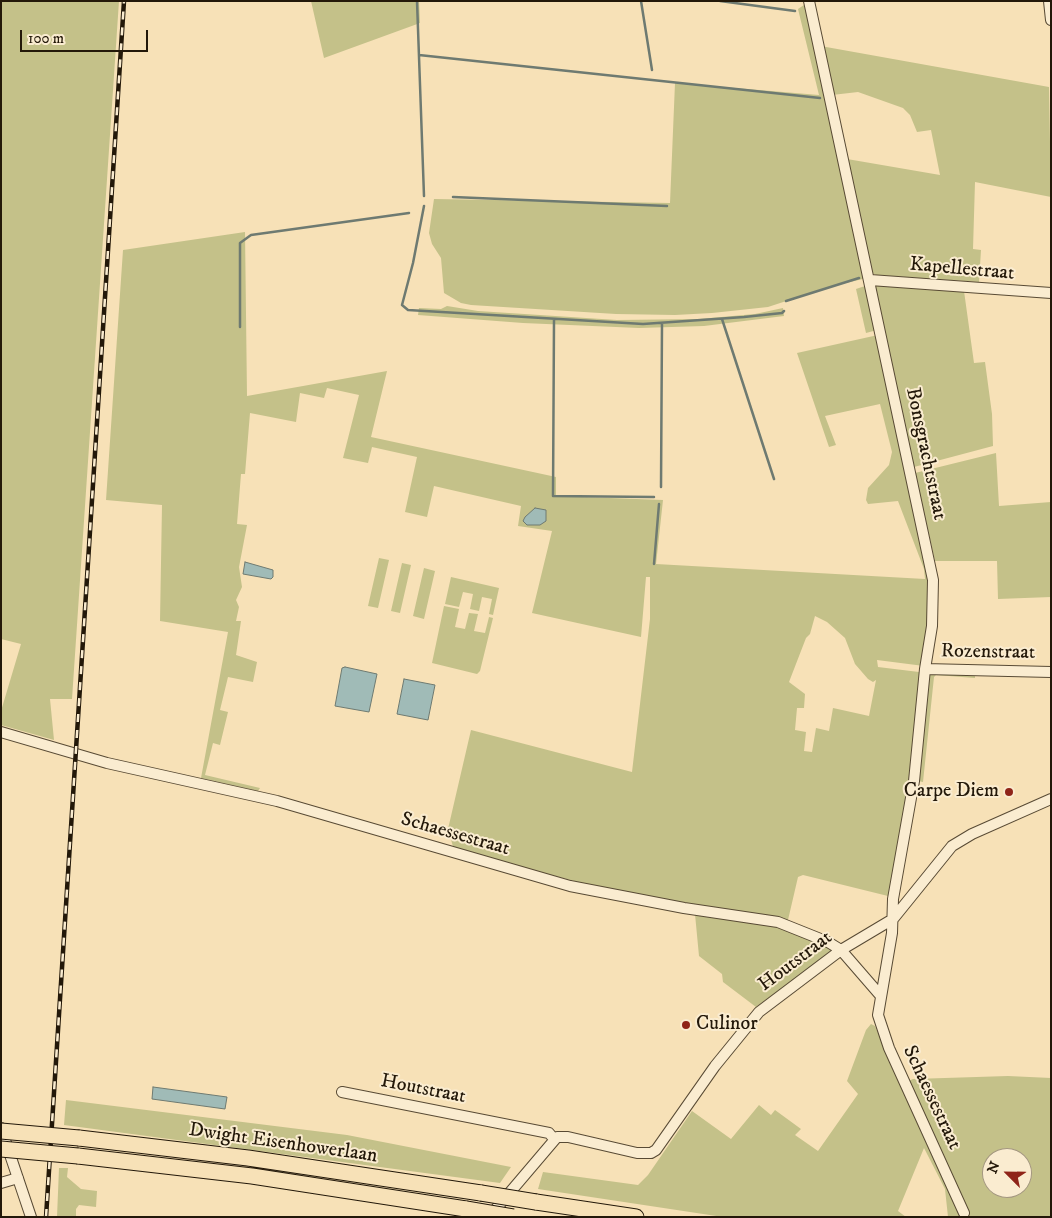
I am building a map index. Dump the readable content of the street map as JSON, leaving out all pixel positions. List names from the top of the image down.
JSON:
{
  "streets": {
    "highway": ["Dwight Eisenhowerlaan"],
    "street": [
      "Kapellestraat",
      "Bonsgrachtstraat",
      "Rozenstraat",
      "Schaessestraat",
      "Houtstraat"
    ]
  },
  "crossings": [
    ["Kapellestraat", "Bonsgrachtstraat"],
    ["Bonsgrachtstraat", "Rozenstraat"],
    ["Bonsgrachtstraat", "Schaessestraat"],
    ["Bonsgrachtstraat", "Houtstraat"],
    ["Schaessestraat", "Houtstraat"]
  ],
  "places": ["Carpe Diem", "Culinor"],
  "scale_bar": "100 m",
  "north": "top left"
}
